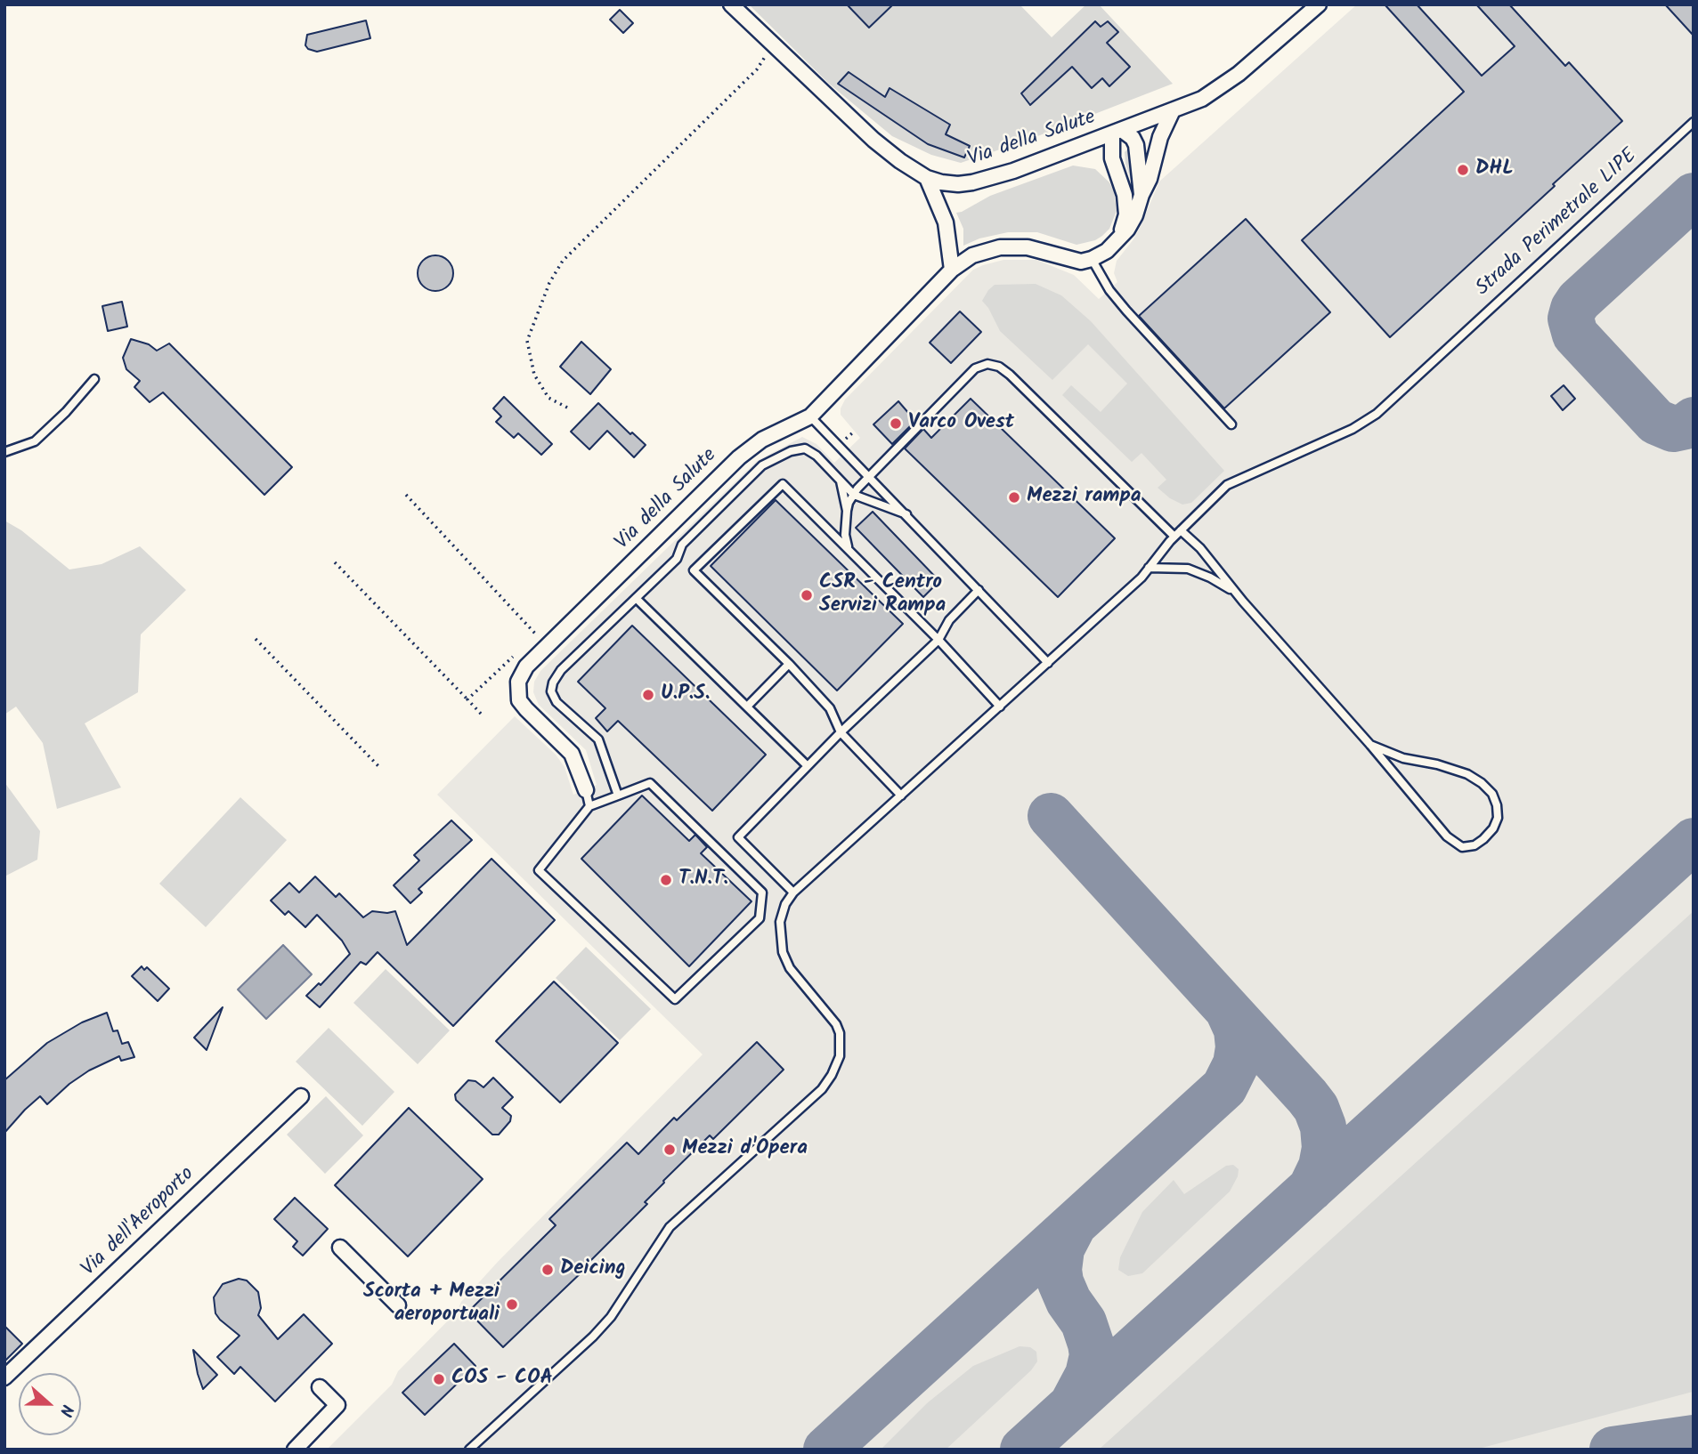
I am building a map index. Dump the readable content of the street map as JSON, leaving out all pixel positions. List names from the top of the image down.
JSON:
{
  "streets": {
    "street": ["Via della Salute", "Via dell'Aeroporto"],
    "lane": ["Strada Perimetrale LIPE"]
  },
  "places": [
    "DHL",
    "Varco Ovest",
    "Mezzi rampa",
    "CSR - Centro Servizi Rampa",
    "U.P.S.",
    "T.N.T.",
    "Mezzi d'Opera",
    "Deicing",
    "Scorta + Mezzi aeroportuali",
    "COS - COA"
  ],
  "north": "right"
}
